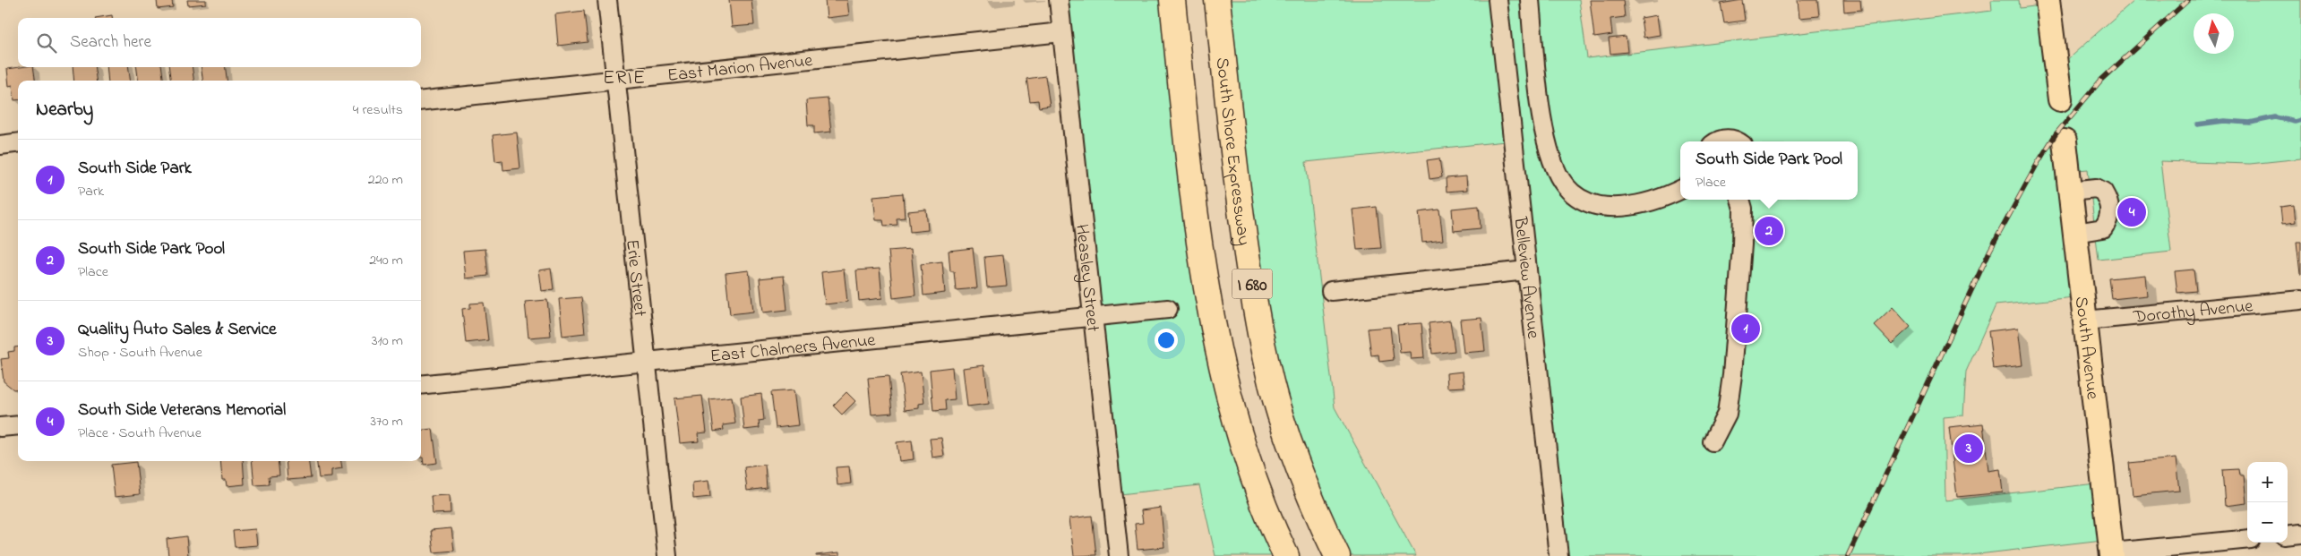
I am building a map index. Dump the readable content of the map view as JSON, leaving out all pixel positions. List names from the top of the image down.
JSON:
{
  "streets": {
    "highway": ["South Shore Expressway", "I 680"],
    "main road": ["South Avenue"],
    "street": [
      "East Marion Avenue",
      "Erie Street",
      "Heasley Street",
      "Belleview Avenue",
      "Dorothy Avenue",
      "East Chalmers Avenue"
    ]
  },
  "crossings": [
    ["East Marion Avenue", "Erie Street"],
    ["East Marion Avenue", "Heasley Street"],
    ["Erie Street", "East Chalmers Avenue"],
    ["Heasley Street", "East Chalmers Avenue"],
    ["Dorothy Avenue", "South Avenue"]
  ],
  "districts": ["ERIE"],
  "north": "top",
  "page": {
    "search": "Search here",
    "heading": ["Nearby", "4 results"],
    "list": [
      {
        "mark": "1",
        "name": "South Side Park",
        "note": "Park",
        "value": "220 m"
      },
      {
        "mark": "2",
        "name": "South Side Park Pool",
        "note": "Place",
        "value": "240 m"
      },
      {
        "mark": "3",
        "name": "Quality Auto Sales & Service",
        "note": "Shop · South Avenue",
        "value": "310 m"
      },
      {
        "mark": "4",
        "name": "South Side Veterans Memorial",
        "note": "Place · South Avenue",
        "value": "370 m"
      }
    ],
    "popup": ["South Side Park Pool", "Place"],
    "pins": [
      "4",
      "2",
      "1",
      "3"
    ],
    "map_buttons": ["+", "−"]
  }
}
